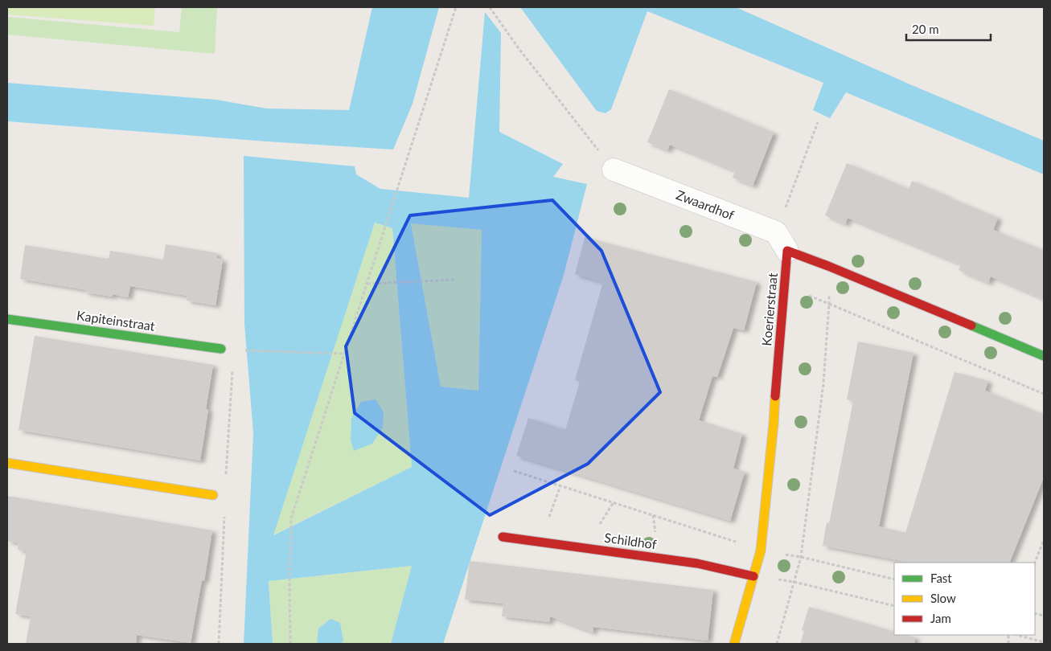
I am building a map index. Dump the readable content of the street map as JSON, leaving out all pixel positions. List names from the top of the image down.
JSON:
{
  "streets": {
    "street": [
      "Zwaardhof",
      "Koerierstraat",
      "Kapiteinstraat",
      "Schildhof"
    ]
  },
  "crossings": [
    ["Koerierstraat", "Schildhof"]
  ],
  "legend": ["Fast", "Slow", "Jam"],
  "scale_bar": "20 m"
}
